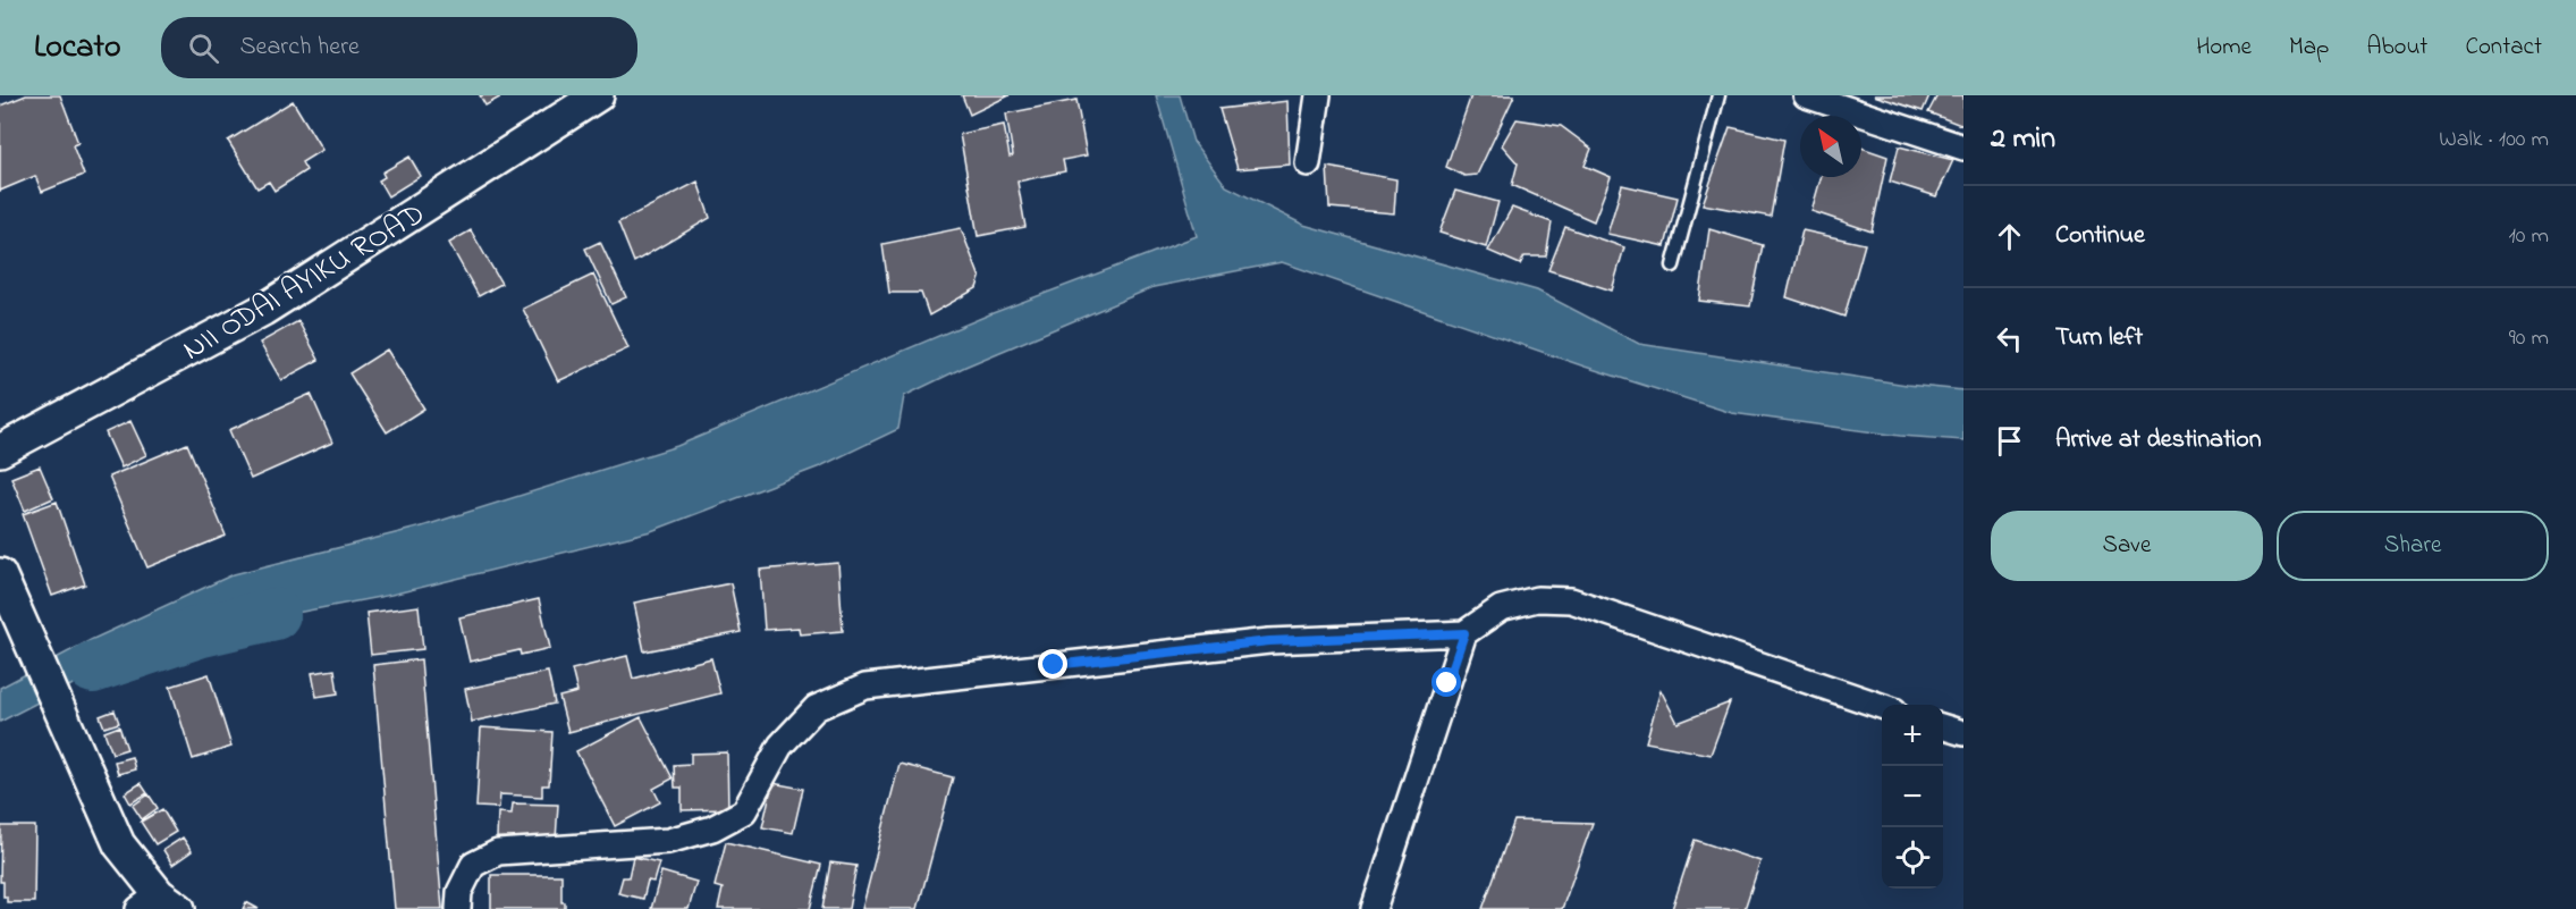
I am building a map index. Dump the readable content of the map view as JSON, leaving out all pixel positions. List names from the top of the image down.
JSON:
{
  "streets": {
    "street": ["NII ODAI AYIKU ROAD"]
  },
  "north": "top left",
  "page": {
    "header": "Locato",
    "search": "Search here",
    "nav": [
      "Home",
      "Map",
      "About",
      "Contact"
    ],
    "heading": ["2 min", "Walk · 100 m"],
    "list": [
      ["Continue", "10 m"],
      ["Turn left", "90 m"],
      "Arrive at destination"
    ],
    "buttons": ["Save", "Share"],
    "map_buttons": ["+", "−"]
  }
}
